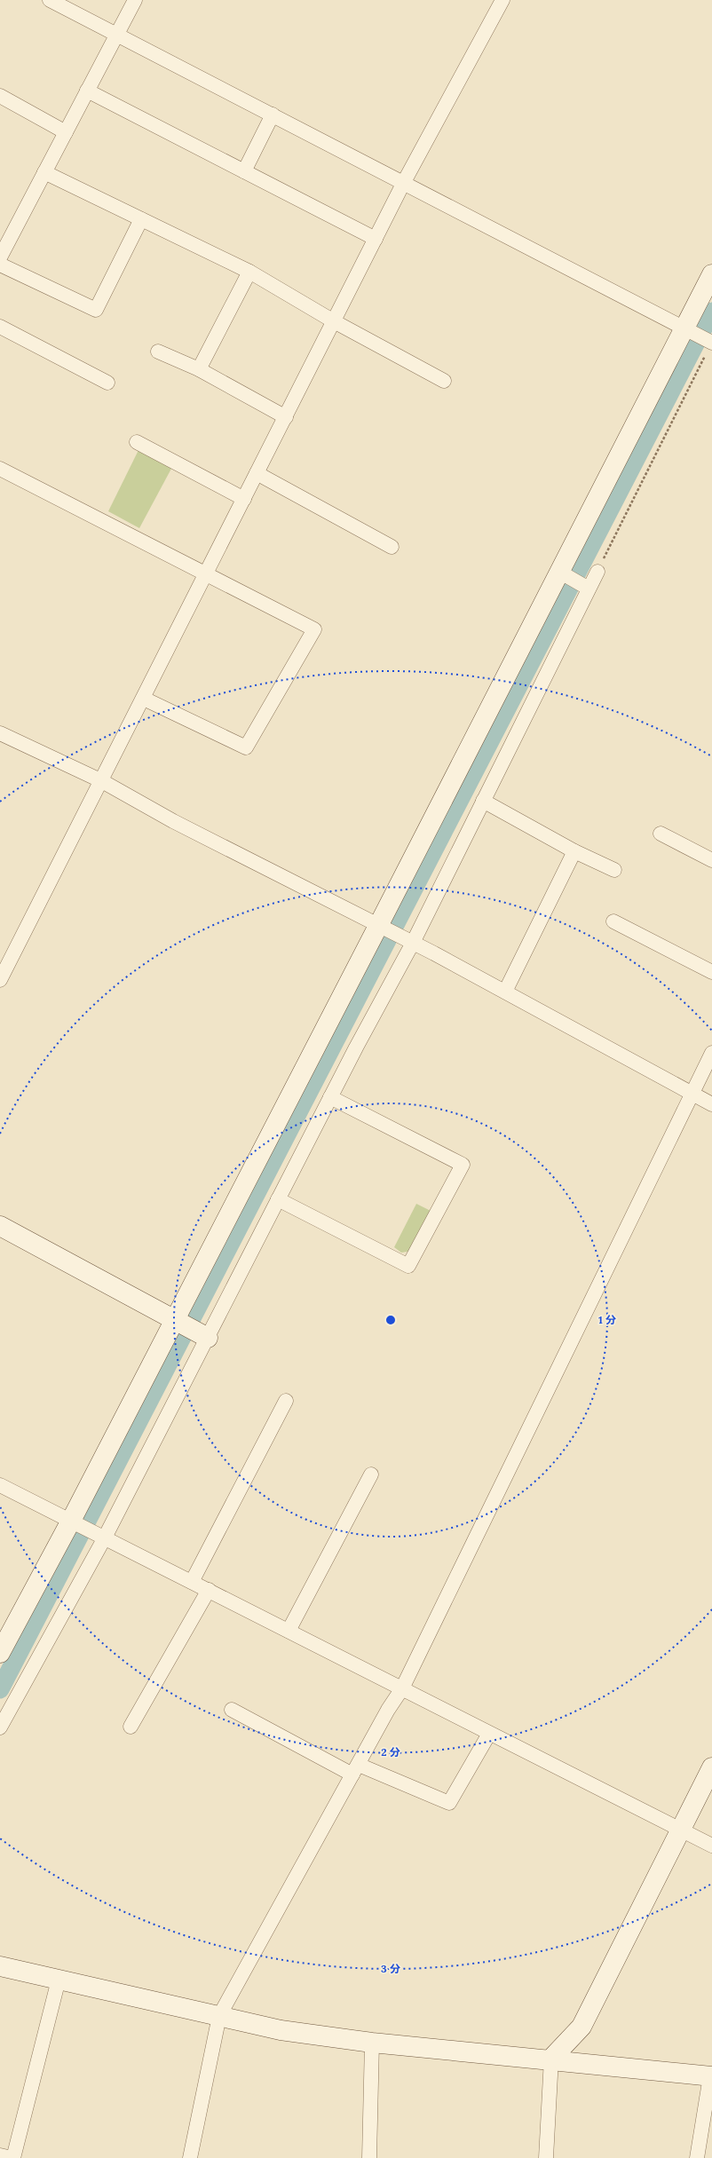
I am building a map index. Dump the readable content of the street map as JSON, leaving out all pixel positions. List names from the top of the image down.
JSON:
{
  "rings": ["1 分", "2 分", "3 分"]
}
